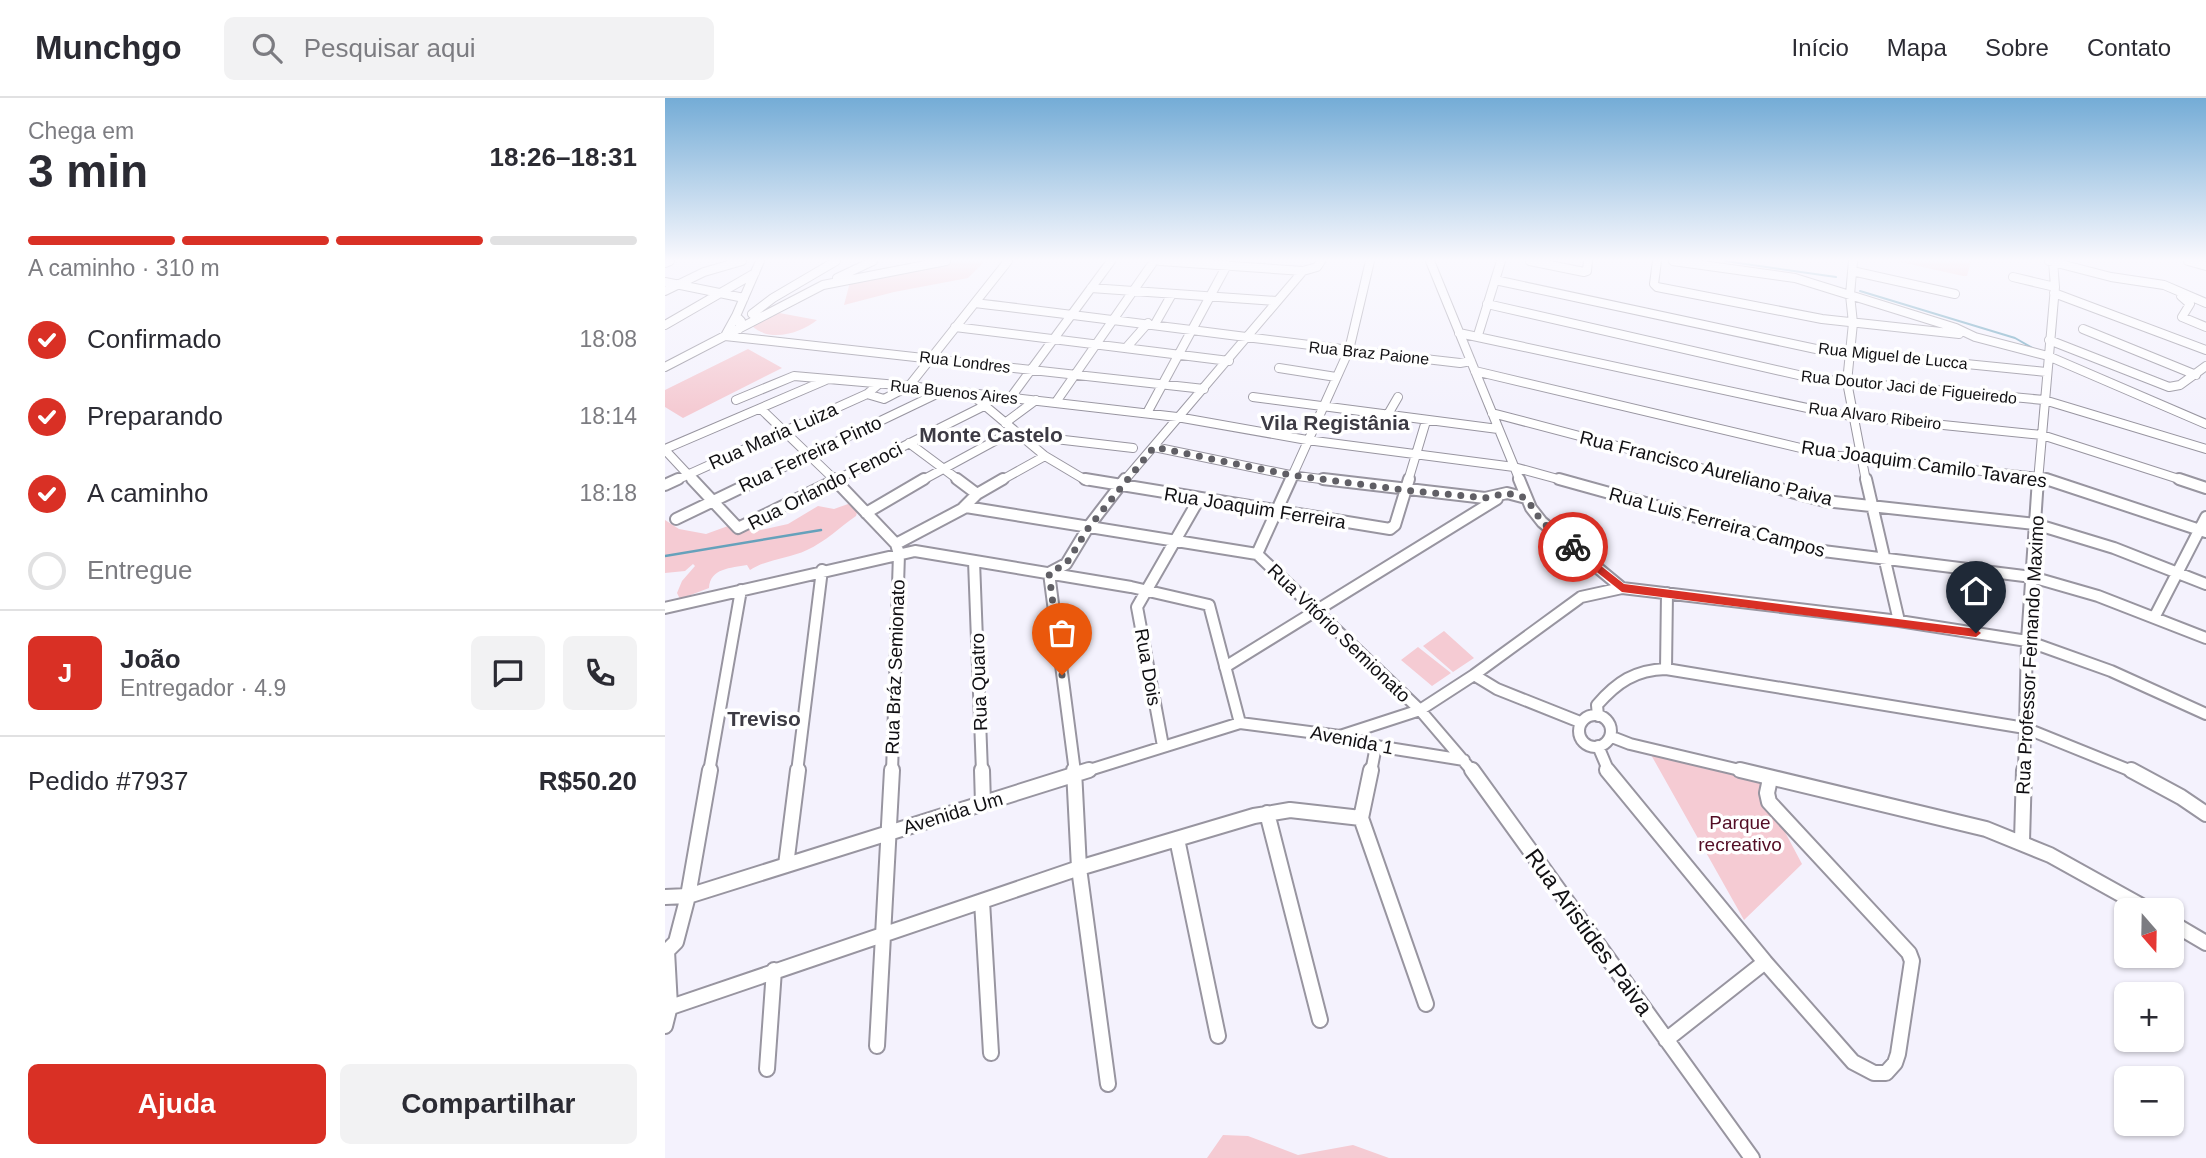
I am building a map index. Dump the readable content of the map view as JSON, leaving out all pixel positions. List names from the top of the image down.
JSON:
{
  "streets": {
    "street": [
      "Rua Braz Paione",
      "Rua Miguel de Lucca",
      "Rua Londres",
      "Rua Doutor Jaci de Figueiredo",
      "Rua Buenos Aires",
      "Rua Alvaro Ribeiro",
      "Rua Maria Luiza",
      "Rua Ferreira Pinto",
      "Rua Joaquim Camilo Tavares",
      "Rua Francisco Aureliano Paiva",
      "Rua Orlando Fenoci",
      "Rua Joaquim Ferreira",
      "Rua Luis Ferreira Campos",
      "Rua Vitório Semionato",
      "Rua Professor Fernando Maximo",
      "Rua Bráz Semionato",
      "Rua Dois",
      "Rua Quatro",
      "Avenida 1",
      "Avenida Um",
      "Rua Aristides Paiva"
    ]
  },
  "crossings": [
    ["Rua Braz Paione", "Rua Joaquim Camilo Tavares"],
    ["Rua Miguel de Lucca", "Rua Professor Fernando Maximo"],
    ["Rua Doutor Jaci de Figueiredo", "Rua Professor Fernando Maximo"],
    ["Rua Buenos Aires", "Rua Maria Luiza"],
    ["Rua Buenos Aires", "Rua Ferreira Pinto"],
    ["Rua Buenos Aires", "Rua Joaquim Ferreira"],
    ["Rua Buenos Aires", "Rua Luis Ferreira Campos"],
    ["Rua Alvaro Ribeiro", "Rua Professor Fernando Maximo"],
    ["Rua Ferreira Pinto", "Rua Orlando Fenoci"],
    ["Rua Joaquim Camilo Tavares", "Rua Professor Fernando Maximo"],
    ["Rua Francisco Aureliano Paiva", "Rua Professor Fernando Maximo"],
    ["Rua Orlando Fenoci", "Rua Joaquim Ferreira"],
    ["Rua Luis Ferreira Campos", "Rua Professor Fernando Maximo"],
    ["Rua Vitório Semionato", "Rua Aristides Paiva"],
    ["Rua Bráz Semionato", "Avenida Um"],
    ["Rua Dois", "Avenida Um"],
    ["Rua Quatro", "Avenida Um"],
    ["Avenida 1", "Avenida Um"],
    ["Avenida 1", "Rua Aristides Paiva"]
  ],
  "districts": ["Vila Registânia", "Monte Castelo", "Treviso"],
  "parks": ["Parque recreativo"],
  "north": "bottom",
  "page": {
    "header": "Munchgo",
    "search": "Pesquisar aqui",
    "nav": [
      "Início",
      "Mapa",
      "Sobre",
      "Contato"
    ],
    "heading": ["3 min", "Chega em", "18:26–18:31"],
    "panel": [
      "João",
      "Entregador · 4.9",
      "Pedido #7937",
      "R$50.20"
    ],
    "bar": "A caminho · 310 m",
    "list": [
      ["Confirmado", "18:08"],
      ["Preparando", "18:14"],
      ["A caminho", "18:18"],
      "Entregue"
    ],
    "round": "J",
    "map_buttons": ["+", "−"],
    "buttons": ["Ajuda", "Compartilhar"]
  }
}
